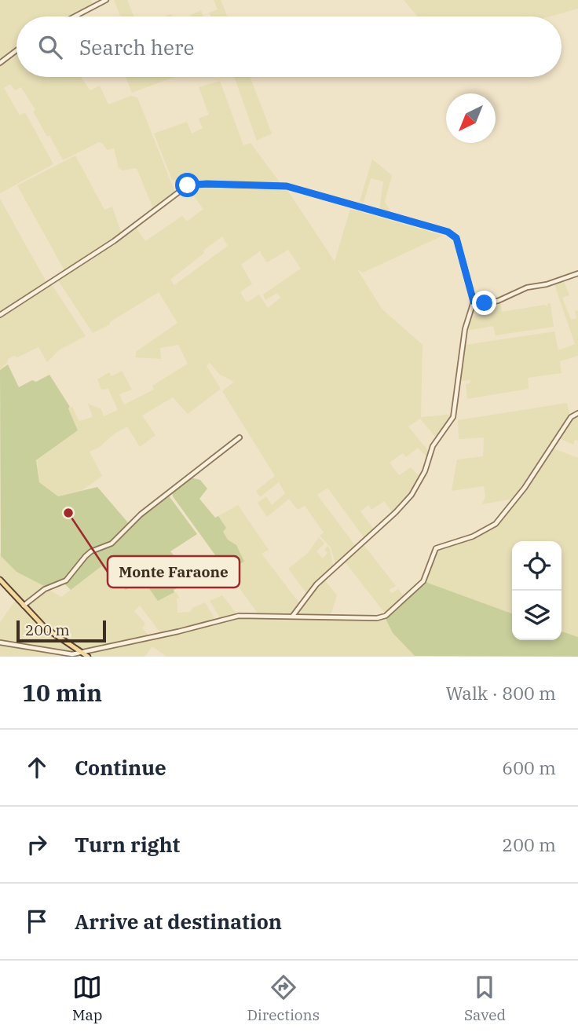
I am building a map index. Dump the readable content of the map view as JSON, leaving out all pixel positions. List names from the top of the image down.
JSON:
{
  "places": ["Monte Faraone"],
  "scale_bar": "200 m",
  "north": "bottom left",
  "page": {
    "search": "Search here",
    "scale": "200 m",
    "heading": ["10 min", "Walk · 800 m"],
    "list": [
      ["Continue", "600 m"],
      ["Turn right", "200 m"],
      "Arrive at destination"
    ],
    "nav": ["Map", "Directions", "Saved"]
  }
}
